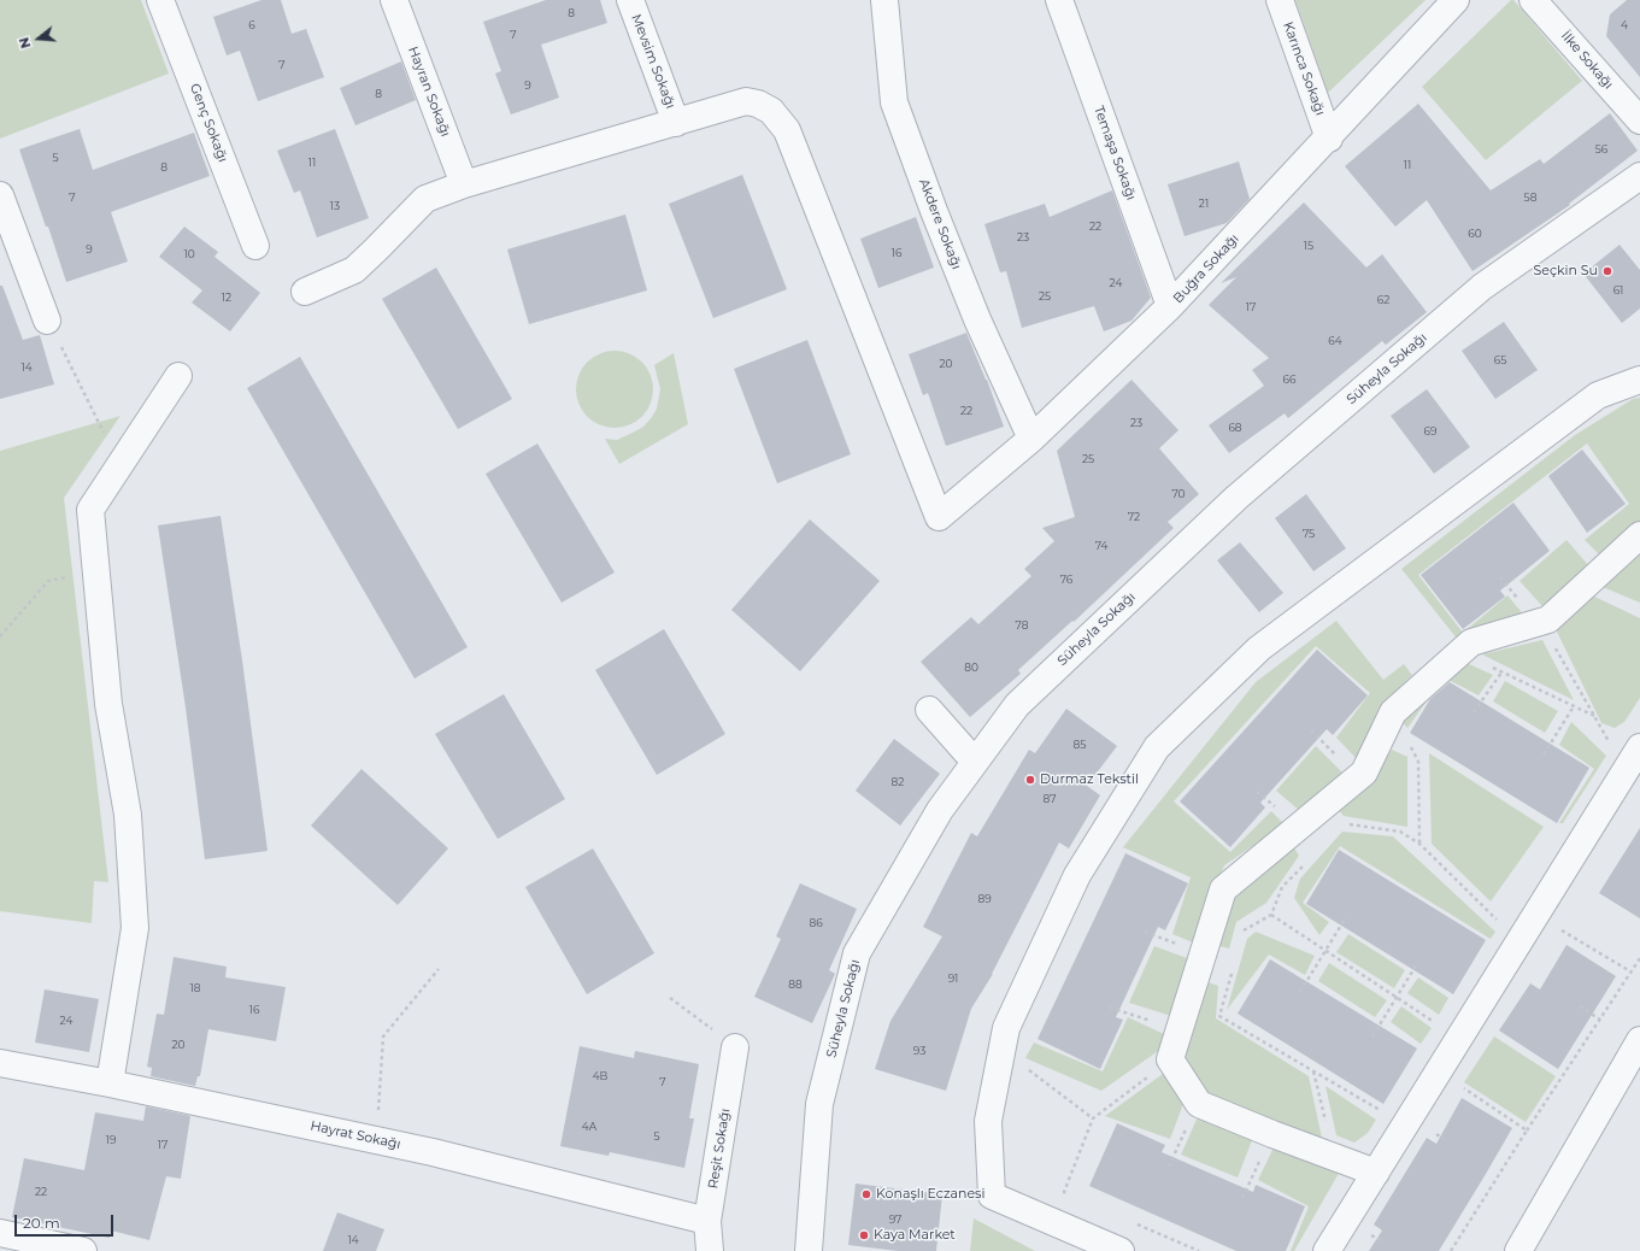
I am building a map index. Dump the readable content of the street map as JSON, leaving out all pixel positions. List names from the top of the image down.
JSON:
{
  "streets": {
    "street": [
      "İlke Sokağı",
      "Mevsim Sokağı",
      "Karınca Sokağı",
      "Hayran Sokağı",
      "Genç Sokağı",
      "Temaşa Sokağı",
      "Akdere Sokağı",
      "Buğra Sokağı",
      "Süheyla Sokağı",
      "Hayrat Sokağı",
      "Reşit Sokağı"
    ]
  },
  "crossings": [
    ["Mevsim Sokağı", "Buğra Sokağı"],
    ["Karınca Sokağı", "Buğra Sokağı"],
    ["Temaşa Sokağı", "Buğra Sokağı"],
    ["Akdere Sokağı", "Buğra Sokağı"],
    ["Hayrat Sokağı", "Reşit Sokağı"]
  ],
  "places": [
    "Seçkin Su",
    "Durmaz Tekstil",
    "Konaşlı Eczanesi",
    "Kaya Market"
  ],
  "house_numbers": [
    "8",
    "6",
    "4",
    "7",
    "7",
    "9",
    "8",
    "56",
    "5",
    "11",
    "11",
    "8",
    "7",
    "58",
    "21",
    "13",
    "22",
    "60",
    "23",
    "15",
    "9",
    "16",
    "10",
    "24",
    "61",
    "25",
    "12",
    "62",
    "17",
    "64",
    "65",
    "20",
    "14",
    "66",
    "22",
    "23",
    "68",
    "69",
    "25",
    "70",
    "72",
    "75",
    "74",
    "76",
    "78",
    "80",
    "85",
    "82",
    "87",
    "89",
    "86",
    "91",
    "88",
    "18",
    "16",
    "24",
    "20",
    "93",
    "4B",
    "7",
    "4A",
    "5",
    "19",
    "17",
    "22",
    "97",
    "14"
  ],
  "scale_bar": "20 m",
  "north": "left"
}
